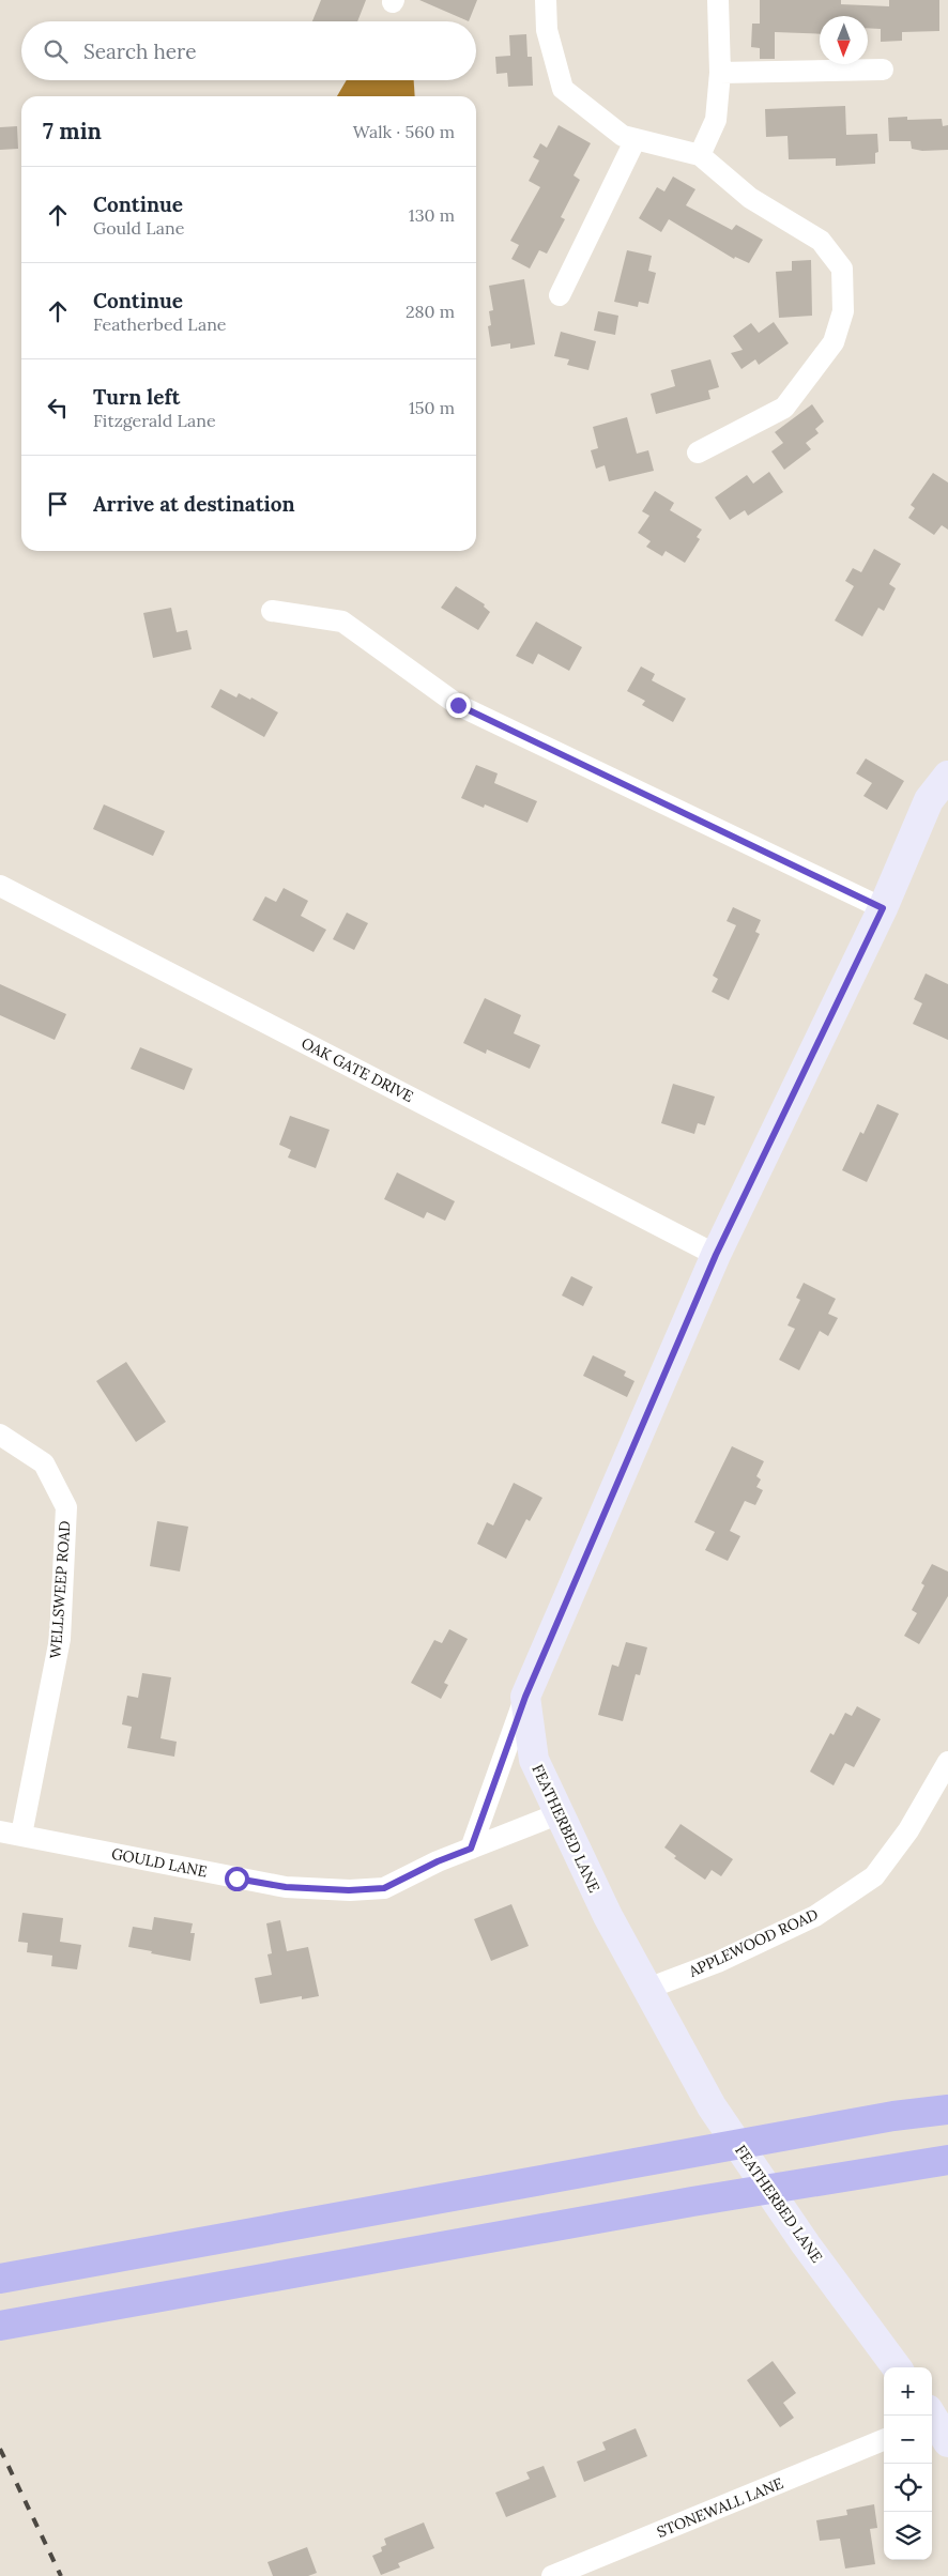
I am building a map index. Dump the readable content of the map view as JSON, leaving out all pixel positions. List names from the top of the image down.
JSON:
{
  "streets": {
    "street": [
      "OAK GATE DRIVE",
      "WELLSWEEP ROAD",
      "FEATHERBED LANE",
      "GOULD LANE",
      "APPLEWOOD ROAD",
      "STONEWALL LANE"
    ]
  },
  "crossings": [
    ["WELLSWEEP ROAD", "GOULD LANE"],
    ["FEATHERBED LANE", "GOULD LANE"],
    ["FEATHERBED LANE", "APPLEWOOD ROAD"]
  ],
  "north": "bottom",
  "page": {
    "search": "Search here",
    "heading": ["7 min", "Walk · 560 m"],
    "list": [
      ["Continue", "Gould Lane", "130 m"],
      ["Continue", "Featherbed Lane", "280 m"],
      ["Turn left", "Fitzgerald Lane", "150 m"],
      "Arrive at destination"
    ],
    "map_buttons": ["+", "−"]
  }
}
